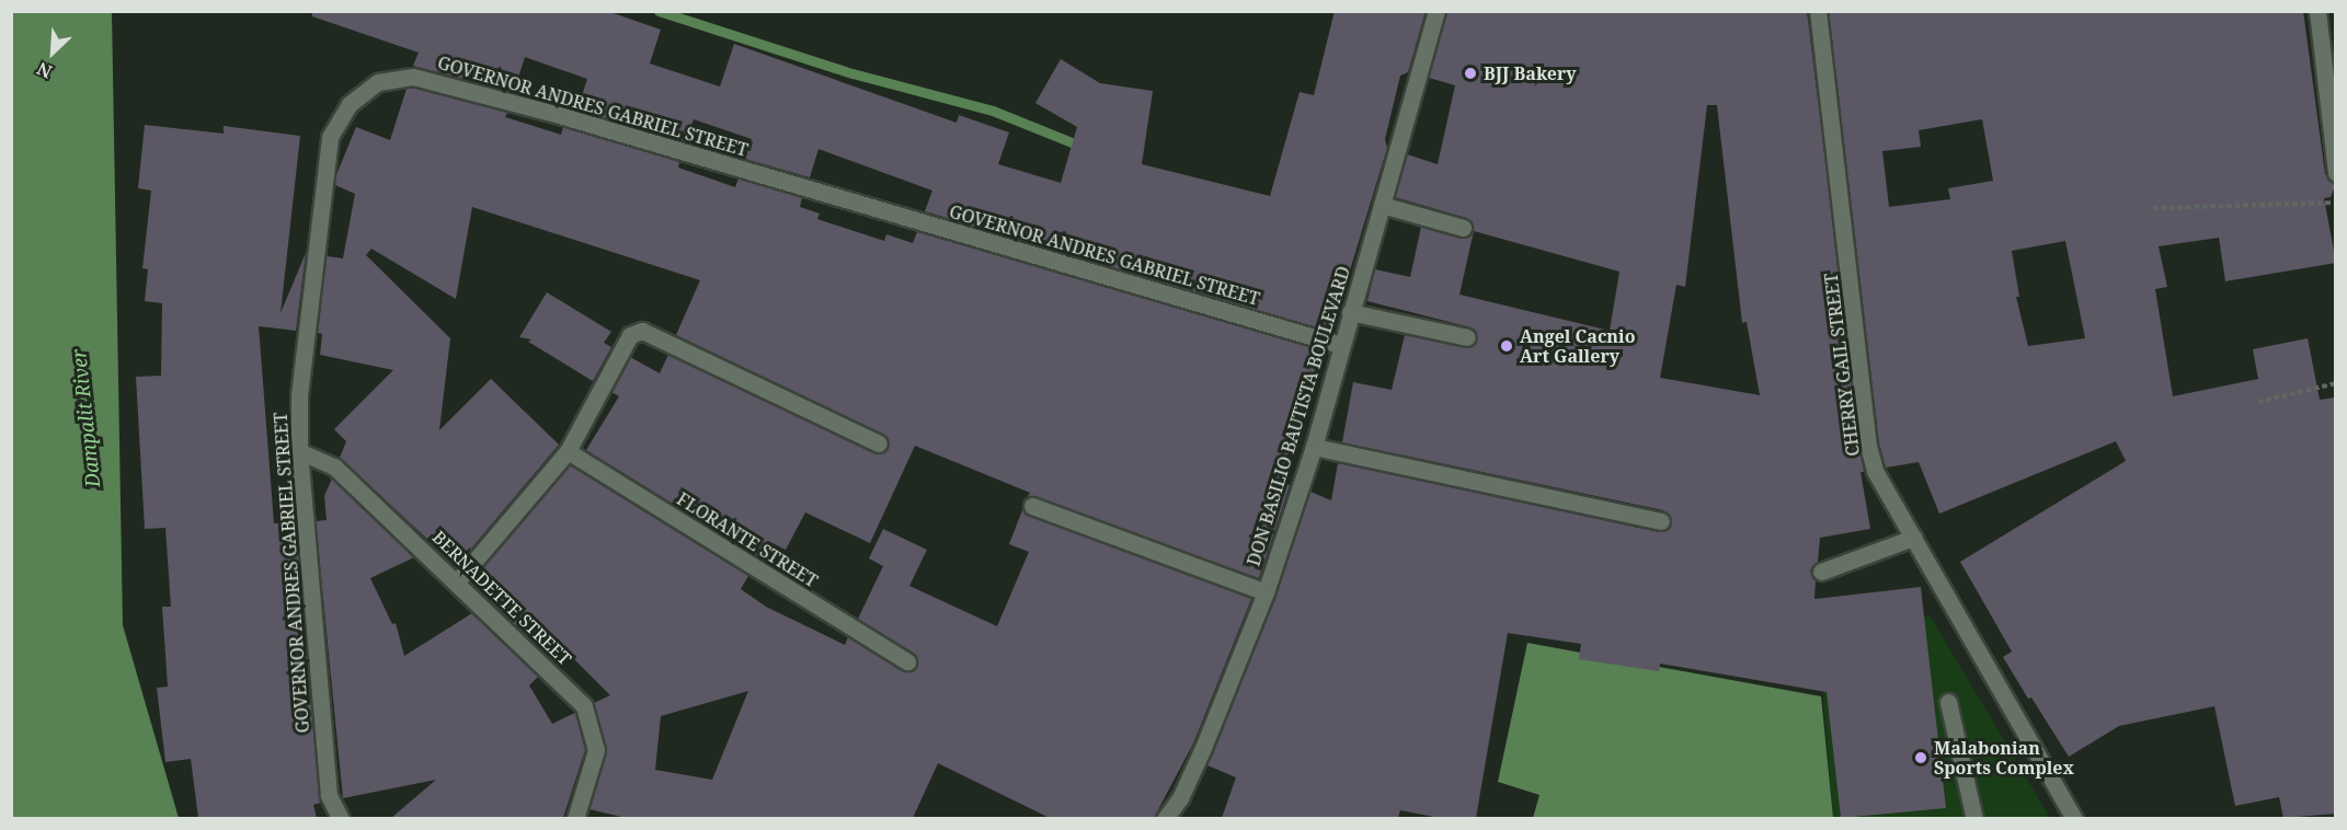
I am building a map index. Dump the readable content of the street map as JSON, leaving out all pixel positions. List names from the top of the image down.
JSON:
{
  "streets": {
    "street": [
      "GOVERNOR ANDRES GABRIEL STREET",
      "CHERRY GAIL STREET",
      "DON BASILIO BAUTISTA BOULEVARD",
      "FLORANTE STREET",
      "BERNADETTE STREET"
    ]
  },
  "crossings": [
    ["GOVERNOR ANDRES GABRIEL STREET", "DON BASILIO BAUTISTA BOULEVARD"],
    ["GOVERNOR ANDRES GABRIEL STREET", "BERNADETTE STREET"]
  ],
  "water": ["Dampalit River"],
  "places": ["BJJ Bakery", "Angel Cacnio Art Gallery", "Malabonian Sports Complex"],
  "north": "bottom left"
}
